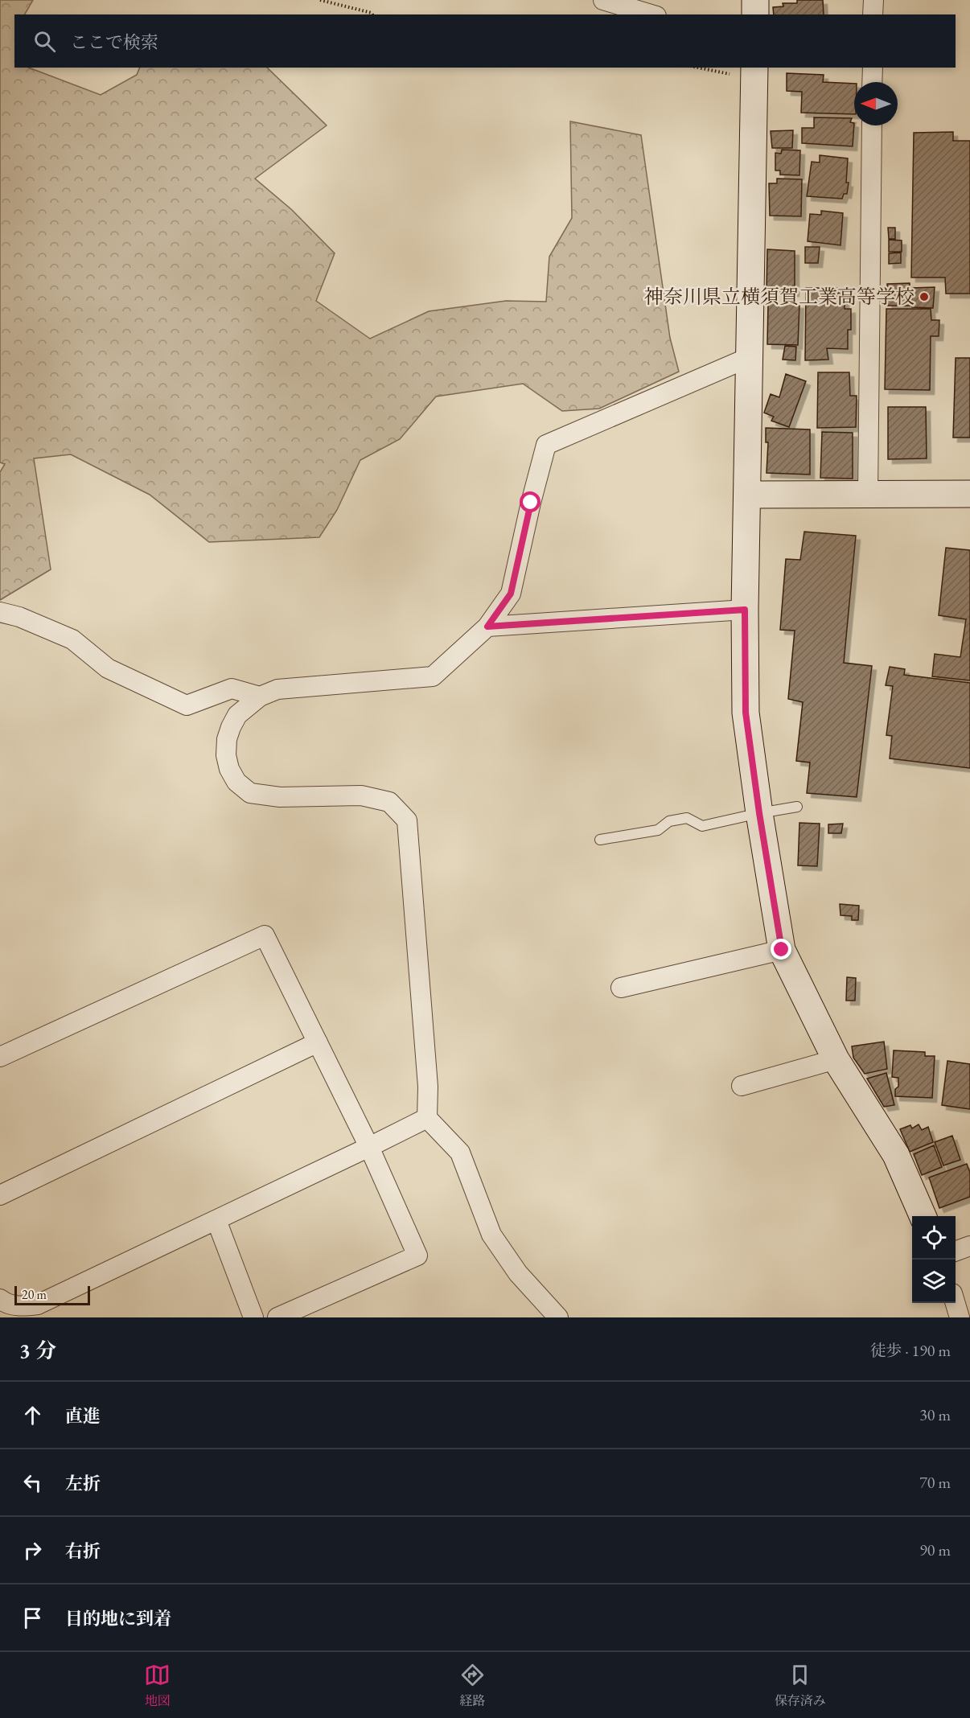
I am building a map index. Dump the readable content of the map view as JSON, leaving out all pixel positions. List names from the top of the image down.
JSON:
{
  "places": ["神奈川県立横須賀工業高等学校"],
  "scale_bar": "20 m",
  "north": "left",
  "page": {
    "search": "ここで検索",
    "scale": "20 m",
    "heading": ["3 分", "徒歩 · 190 m"],
    "list": [
      ["直進", "30 m"],
      ["左折", "70 m"],
      ["右折", "90 m"],
      "目的地に到着"
    ],
    "nav": ["地図", "経路", "保存済み"]
  }
}
